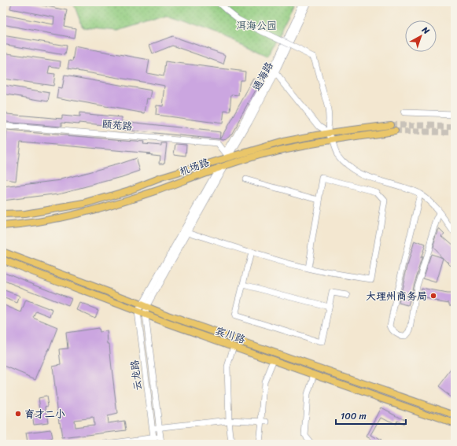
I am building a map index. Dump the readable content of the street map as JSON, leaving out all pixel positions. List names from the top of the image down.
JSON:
{
  "streets": {
    "main road": ["机场路", "宾川路"],
    "street": ["通海路", "颐苑路", "云龙路"]
  },
  "crossings": [
    ["通海路", "颐苑路"],
    ["通海路", "机场路"],
    ["颐苑路", "机场路"],
    ["宾川路", "云龙路"]
  ],
  "parks": ["洱海公园"],
  "places": ["大理州商务局", "育才二小"],
  "scale_bar": "100 m",
  "north": "top right"
}
